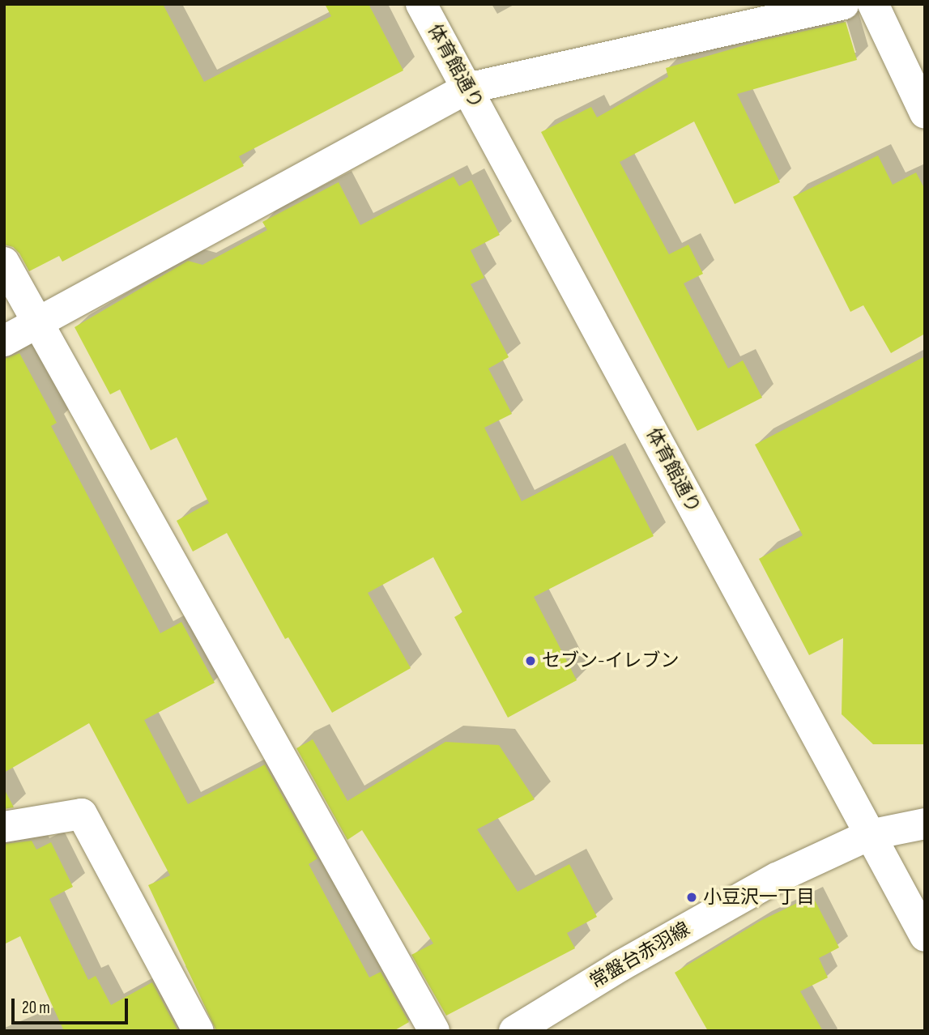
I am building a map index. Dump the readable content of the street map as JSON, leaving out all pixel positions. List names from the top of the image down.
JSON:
{
  "streets": {
    "street": ["体育館通り", "常盤台赤羽線"]
  },
  "crossings": [
    ["体育館通り", "常盤台赤羽線"]
  ],
  "places": ["セブン-イレブン", "小豆沢一丁目"],
  "scale_bar": "20 m"
}
